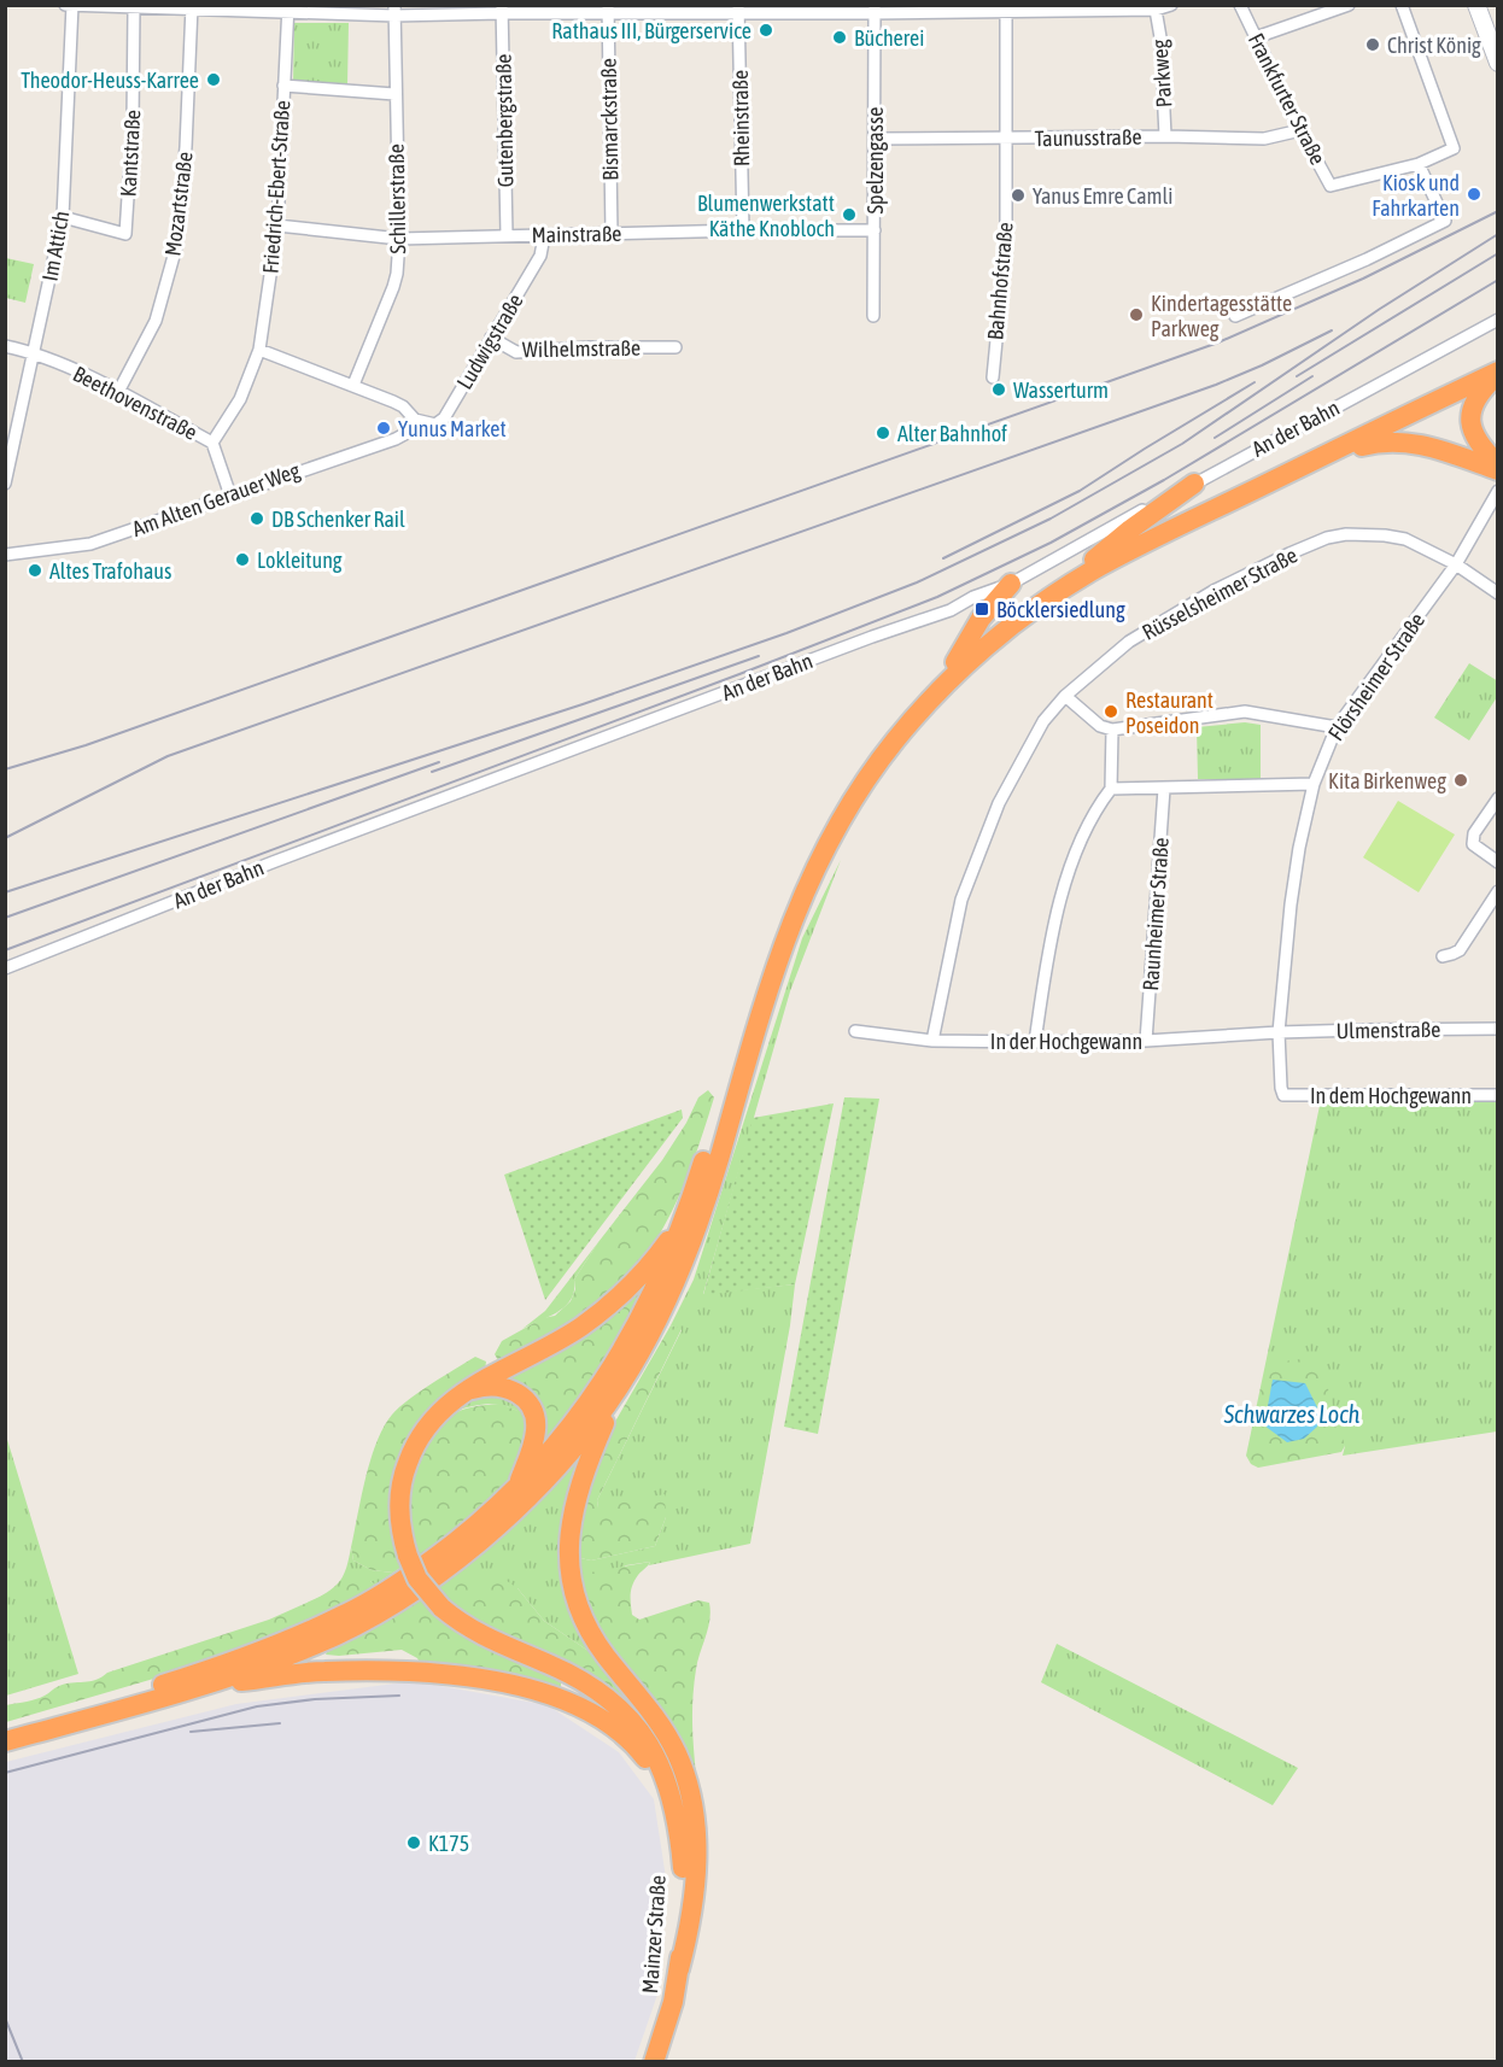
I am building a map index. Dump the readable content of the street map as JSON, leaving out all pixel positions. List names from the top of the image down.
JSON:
{
  "streets": {
    "highway": ["Mainzer Straße"],
    "street": [
      "Parkweg",
      "Frankfurter Straße",
      "Rheinstraße",
      "Bismarckstraße",
      "Gutenbergstraße",
      "Taunusstraße",
      "Kantstraße",
      "Spelzengasse",
      "Friedrich-Ebert-Straße",
      "Schillerstraße",
      "Mozartstraße",
      "Mainstraße",
      "Im Attich",
      "Bahnhofstraße",
      "Ludwigstraße",
      "Wilhelmstraße",
      "Beethovenstraße",
      "An der Bahn",
      "Am Alten Gerauer Weg",
      "Rüsselsheimer Straße",
      "Flörsheimer Straße",
      "Raunheimer Straße",
      "Ulmenstraße",
      "In der Hochgewann",
      "In dem Hochgewann"
    ]
  },
  "crossings": [
    ["Parkweg", "Taunusstraße"],
    ["Frankfurter Straße", "Taunusstraße"],
    ["Rheinstraße", "Mainstraße"],
    ["Bismarckstraße", "Mainstraße"],
    ["Gutenbergstraße", "Mainstraße"],
    ["Taunusstraße", "Spelzengasse"],
    ["Taunusstraße", "Bahnhofstraße"],
    ["Kantstraße", "Im Attich"],
    ["Spelzengasse", "Mainstraße"],
    ["Friedrich-Ebert-Straße", "Mainstraße"],
    ["Friedrich-Ebert-Straße", "Beethovenstraße"],
    ["Schillerstraße", "Mainstraße"],
    ["Mozartstraße", "Beethovenstraße"],
    ["Mainstraße", "Ludwigstraße"],
    ["Im Attich", "Beethovenstraße"],
    ["Ludwigstraße", "Wilhelmstraße"],
    ["Ludwigstraße", "Am Alten Gerauer Weg"],
    ["Beethovenstraße", "Am Alten Gerauer Weg"],
    ["Rüsselsheimer Straße", "Flörsheimer Straße"],
    ["Rüsselsheimer Straße", "In der Hochgewann"],
    ["Flörsheimer Straße", "Ulmenstraße"],
    ["Flörsheimer Straße", "In der Hochgewann"],
    ["Flörsheimer Straße", "In dem Hochgewann"],
    ["Raunheimer Straße", "In der Hochgewann"],
    ["Ulmenstraße", "In der Hochgewann"]
  ],
  "water": ["Schwarzes Loch"],
  "places": {
    "other": [
      "Rathaus III, Bürgerservice",
      "Bücherei",
      "Christ König",
      "Theodor-Heuss-Karree",
      "Kiosk und Fahrkarten",
      "Yanus Emre Camli",
      "Blumenwerkstatt Käthe Knobloch",
      "Kindertagesstätte Parkweg",
      "Wasserturm",
      "Yunus Market",
      "Alter Bahnhof",
      "DB Schenker Rail",
      "Lokleitung",
      "Altes Trafohaus",
      "Restaurant Poseidon",
      "Kita Birkenweg",
      "K175"
    ],
    "transit": ["Böcklersiedlung"]
  }
}
